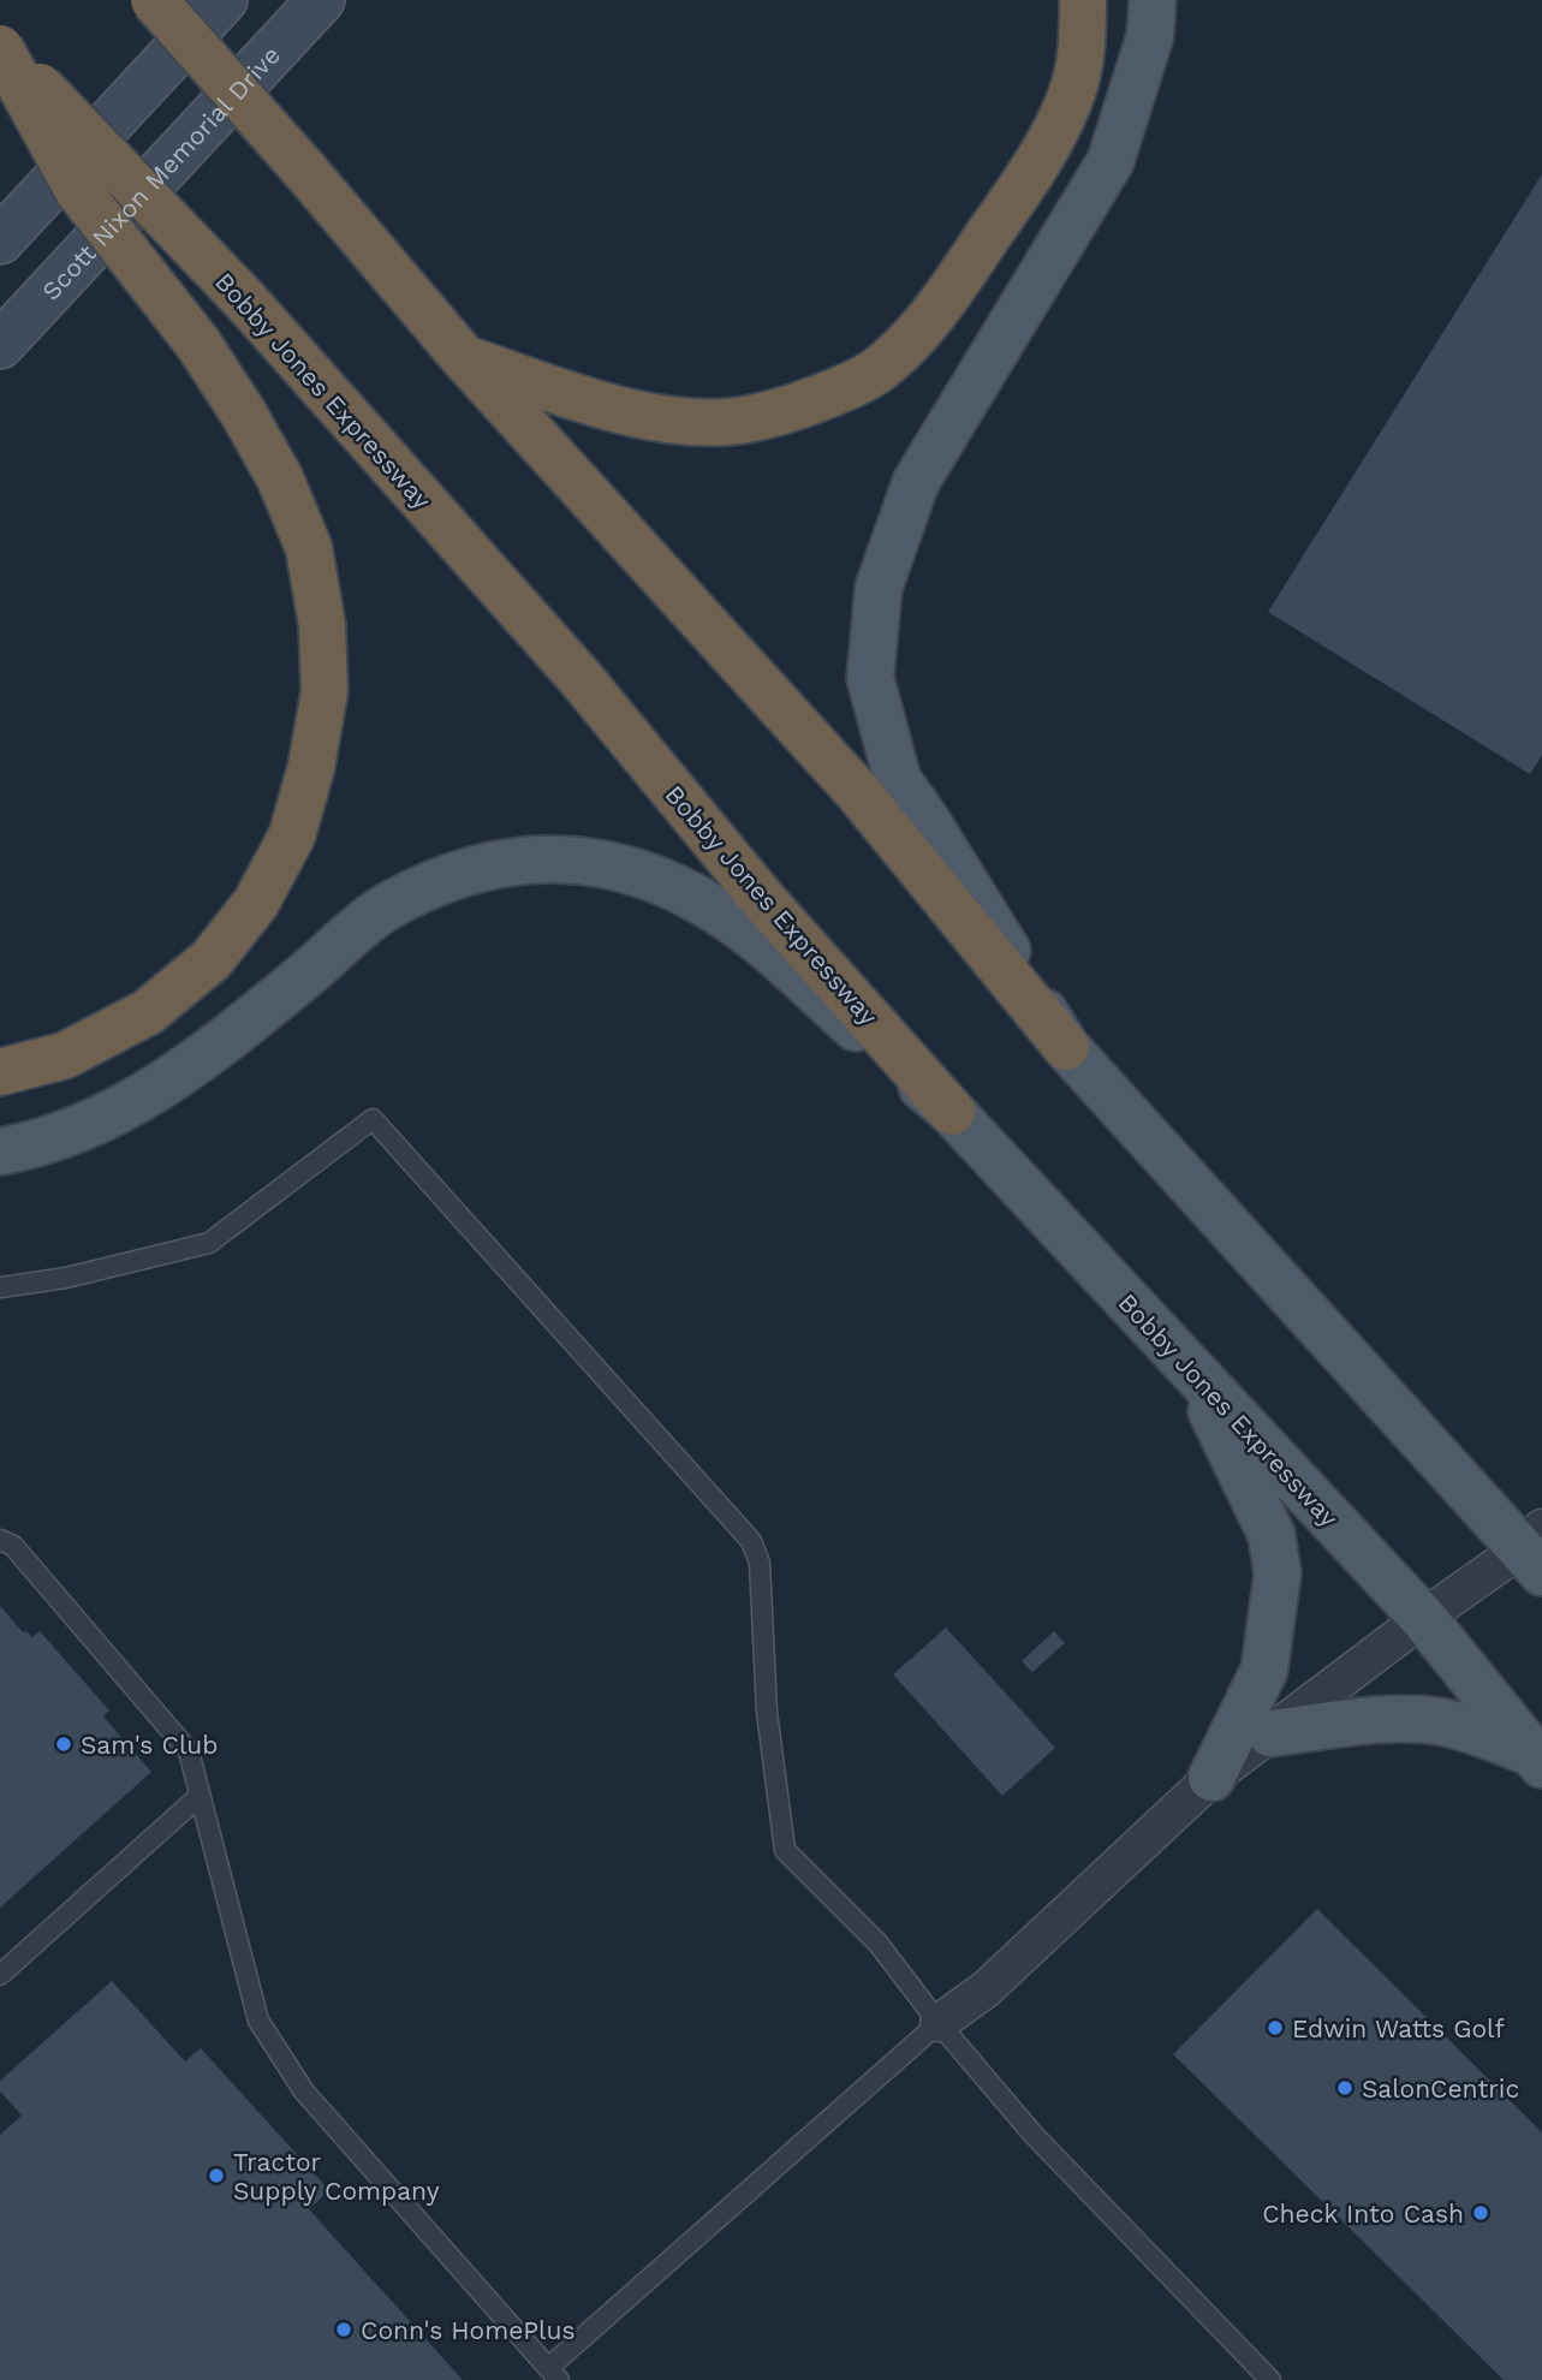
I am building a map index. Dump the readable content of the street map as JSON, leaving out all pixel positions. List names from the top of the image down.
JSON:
{
  "streets": {
    "highway": ["Bobby Jones Expressway"],
    "main road": ["Scott Nixon Memorial Drive"]
  },
  "places": [
    "Sam's Club",
    "Edwin Watts Golf",
    "SalonCentric",
    "Tractor Supply Company",
    "Check Into Cash",
    "Conn's HomePlus"
  ]
}
